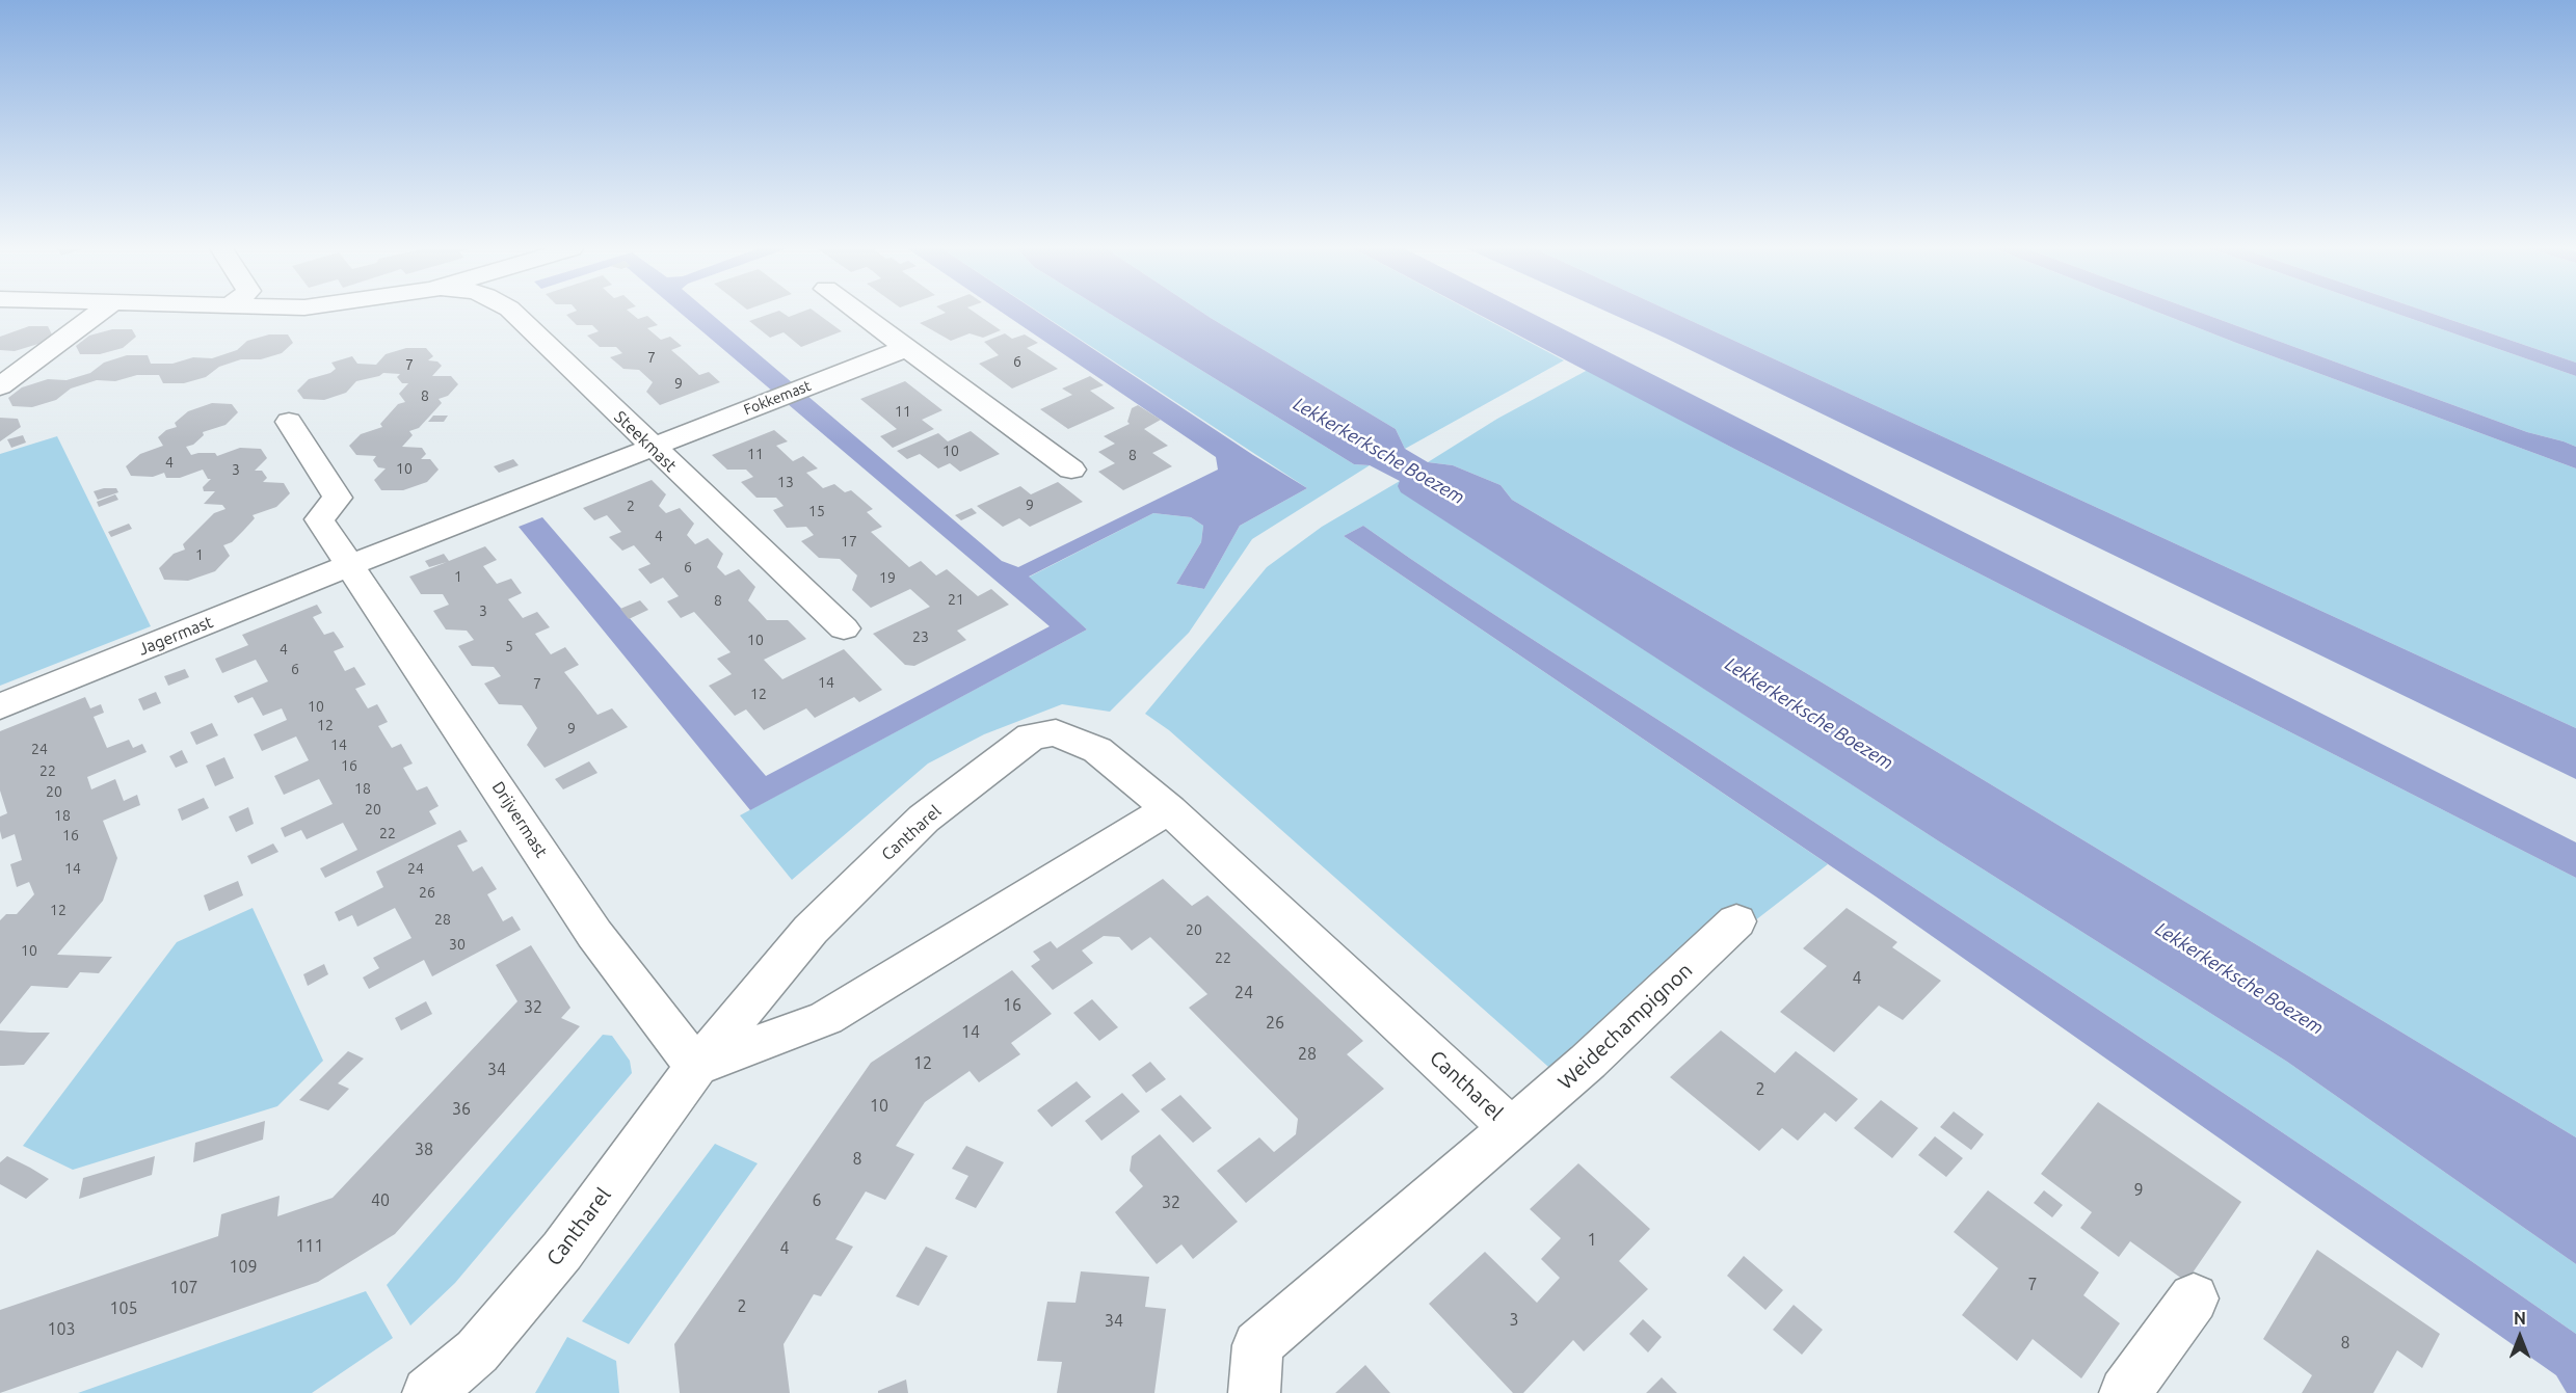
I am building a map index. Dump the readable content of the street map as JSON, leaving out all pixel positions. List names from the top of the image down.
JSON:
{
  "streets": {
    "street": [
      "Fokkemast",
      "Steekmast",
      "Jagermast",
      "Drijvermast",
      "Cantharel",
      "Weidechampignon"
    ]
  },
  "crossings": [
    ["Fokkemast", "Steekmast"],
    ["Fokkemast", "Jagermast"],
    ["Steekmast", "Jagermast"],
    ["Jagermast", "Drijvermast"],
    ["Drijvermast", "Cantharel"],
    ["Cantharel", "Weidechampignon"]
  ],
  "water": ["Lekkerkerksche Boezem"],
  "house_numbers": [
    "7",
    "6",
    "7",
    "9",
    "8",
    "11",
    "10",
    "11",
    "8",
    "4",
    "10",
    "3",
    "13",
    "9",
    "2",
    "15",
    "4",
    "17",
    "1",
    "6",
    "1",
    "19",
    "21",
    "8",
    "3",
    "23",
    "10",
    "5",
    "4",
    "6",
    "14",
    "7",
    "12",
    "10",
    "12",
    "9",
    "14",
    "24",
    "16",
    "22",
    "18",
    "20",
    "20",
    "18",
    "22",
    "16",
    "14",
    "24",
    "26",
    "12",
    "28",
    "20",
    "30",
    "10",
    "22",
    "4",
    "24",
    "16",
    "32",
    "26",
    "14",
    "28",
    "12",
    "34",
    "2",
    "10",
    "36",
    "38",
    "8",
    "9",
    "40",
    "6",
    "32",
    "1",
    "111",
    "4",
    "109",
    "7",
    "107",
    "2",
    "105",
    "3",
    "34",
    "103",
    "8"
  ],
  "north": "top"
}
